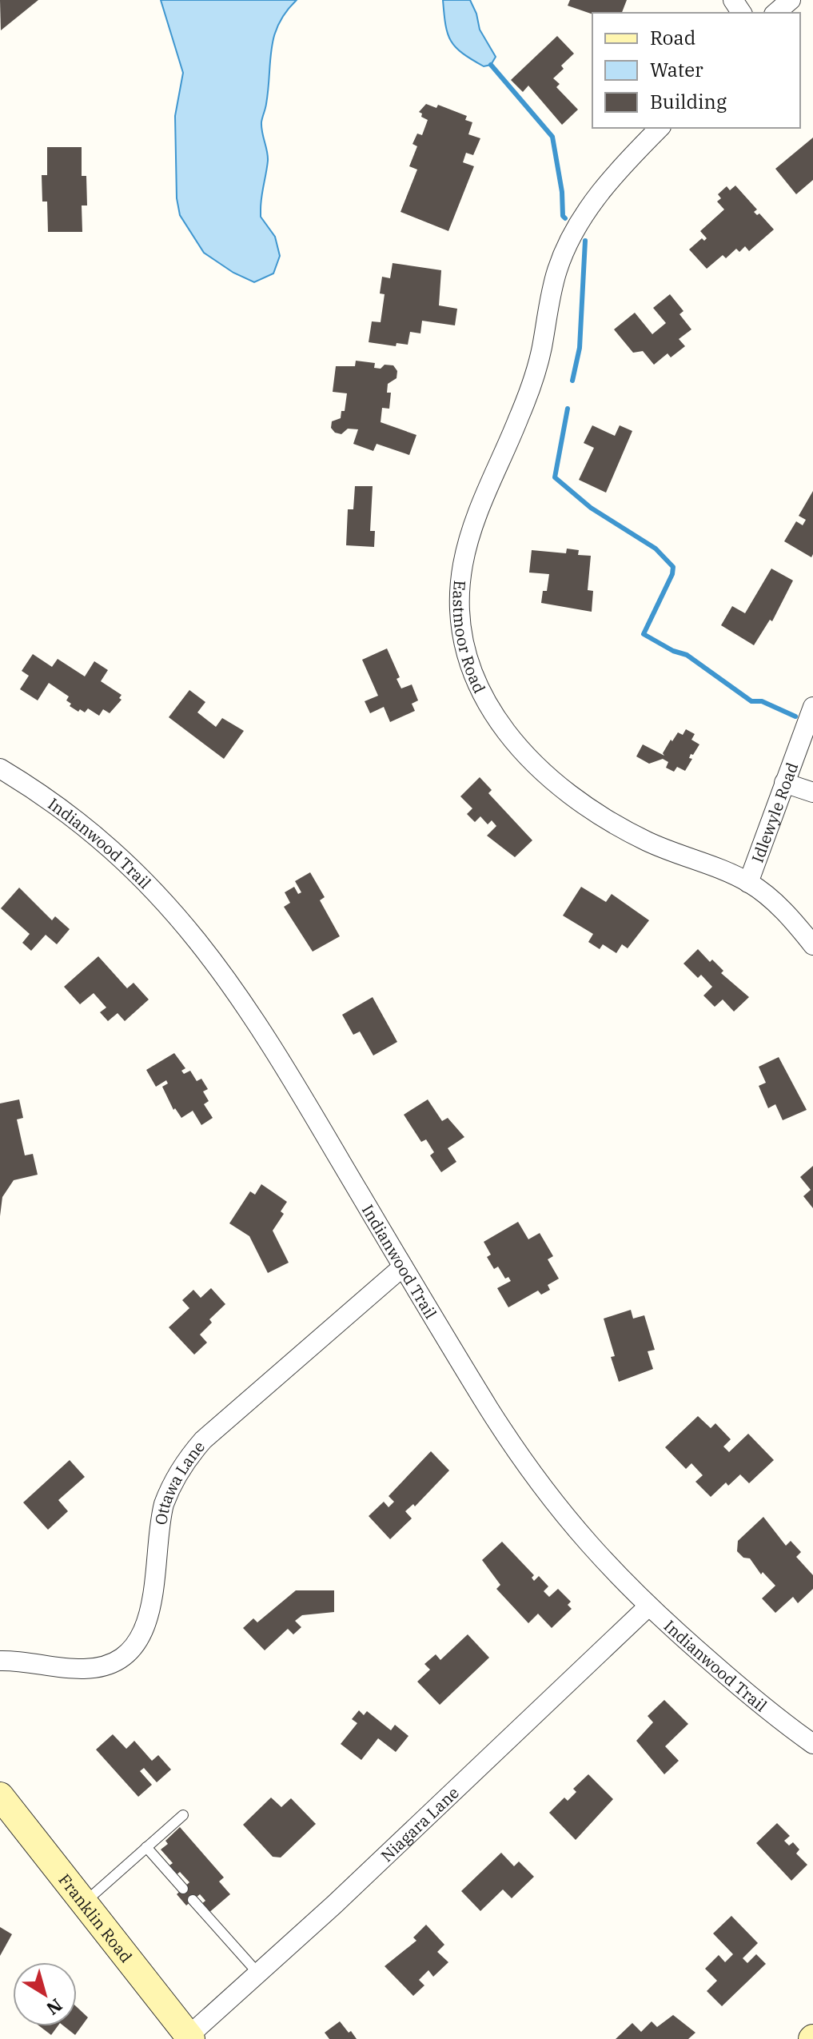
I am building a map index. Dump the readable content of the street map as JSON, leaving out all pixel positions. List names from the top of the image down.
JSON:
{
  "streets": {
    "street": [
      "Eastmoor Road",
      "Idlewyle Road",
      "Indianwood Trail",
      "Ottawa Lane",
      "Niagara Lane",
      "Franklin Road"
    ]
  },
  "crossings": [
    ["Eastmoor Road", "Idlewyle Road"],
    ["Indianwood Trail", "Ottawa Lane"],
    ["Indianwood Trail", "Niagara Lane"],
    ["Niagara Lane", "Franklin Road"]
  ],
  "legend": ["Road", "Water", "Building"],
  "north": "bottom right"
}
